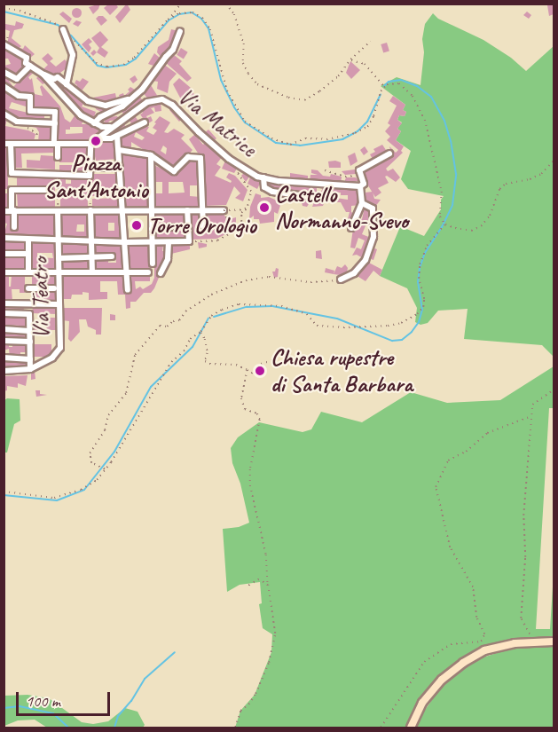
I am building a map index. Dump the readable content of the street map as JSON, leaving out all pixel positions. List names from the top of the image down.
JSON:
{
  "streets": {
    "street": ["Via Matrice", "Via Teatro"]
  },
  "places": [
    "Piazza Sant'Antonio",
    "Castello Normanno-Svevo",
    "Torre Orologio",
    "Chiesa rupestre di Santa Barbara"
  ],
  "scale_bar": "100 m"
}
